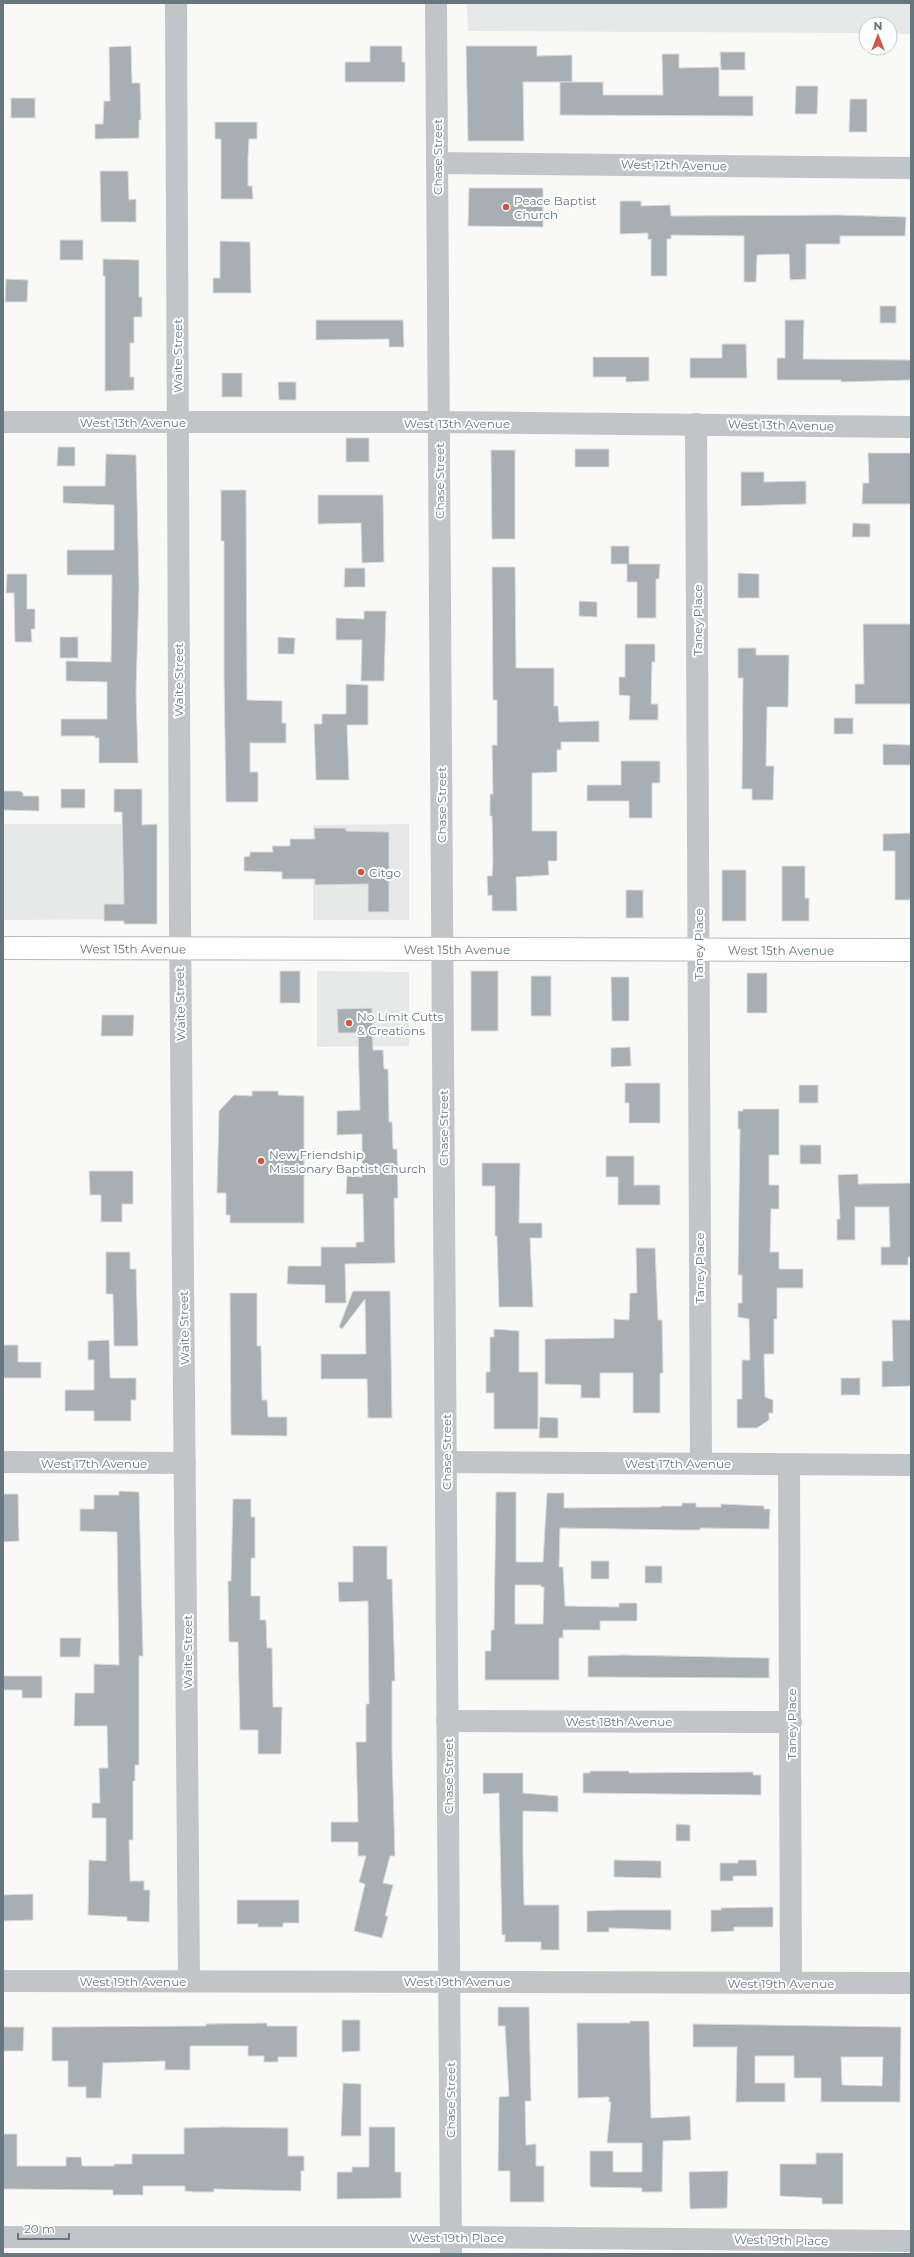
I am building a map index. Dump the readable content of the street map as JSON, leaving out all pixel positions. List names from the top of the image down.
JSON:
{
  "streets": {
    "main road": ["West 15th Avenue"],
    "street": [
      "Chase Street",
      "West 12th Avenue",
      "Waite Street",
      "West 13th Avenue",
      "Taney Place",
      "West 17th Avenue",
      "West 18th Avenue",
      "West 19th Avenue",
      "West 19th Place"
    ]
  },
  "crossings": [
    ["Chase Street", "West 12th Avenue"],
    ["Chase Street", "West 13th Avenue"],
    ["Chase Street", "West 15th Avenue"],
    ["Chase Street", "West 17th Avenue"],
    ["Chase Street", "West 18th Avenue"],
    ["Chase Street", "West 19th Avenue"],
    ["Chase Street", "West 19th Place"],
    ["Waite Street", "West 13th Avenue"],
    ["Waite Street", "West 15th Avenue"],
    ["Waite Street", "West 17th Avenue"],
    ["Waite Street", "West 19th Avenue"],
    ["West 13th Avenue", "Taney Place"],
    ["Taney Place", "West 15th Avenue"],
    ["Taney Place", "West 17th Avenue"],
    ["Taney Place", "West 18th Avenue"],
    ["Taney Place", "West 19th Avenue"]
  ],
  "places": [
    "Peace Baptist Church",
    "Citgo",
    "No Limit Cutts & Creations",
    "New Friendship Missionary Baptist Church"
  ],
  "scale_bar": "20 m",
  "north": "top"
}
